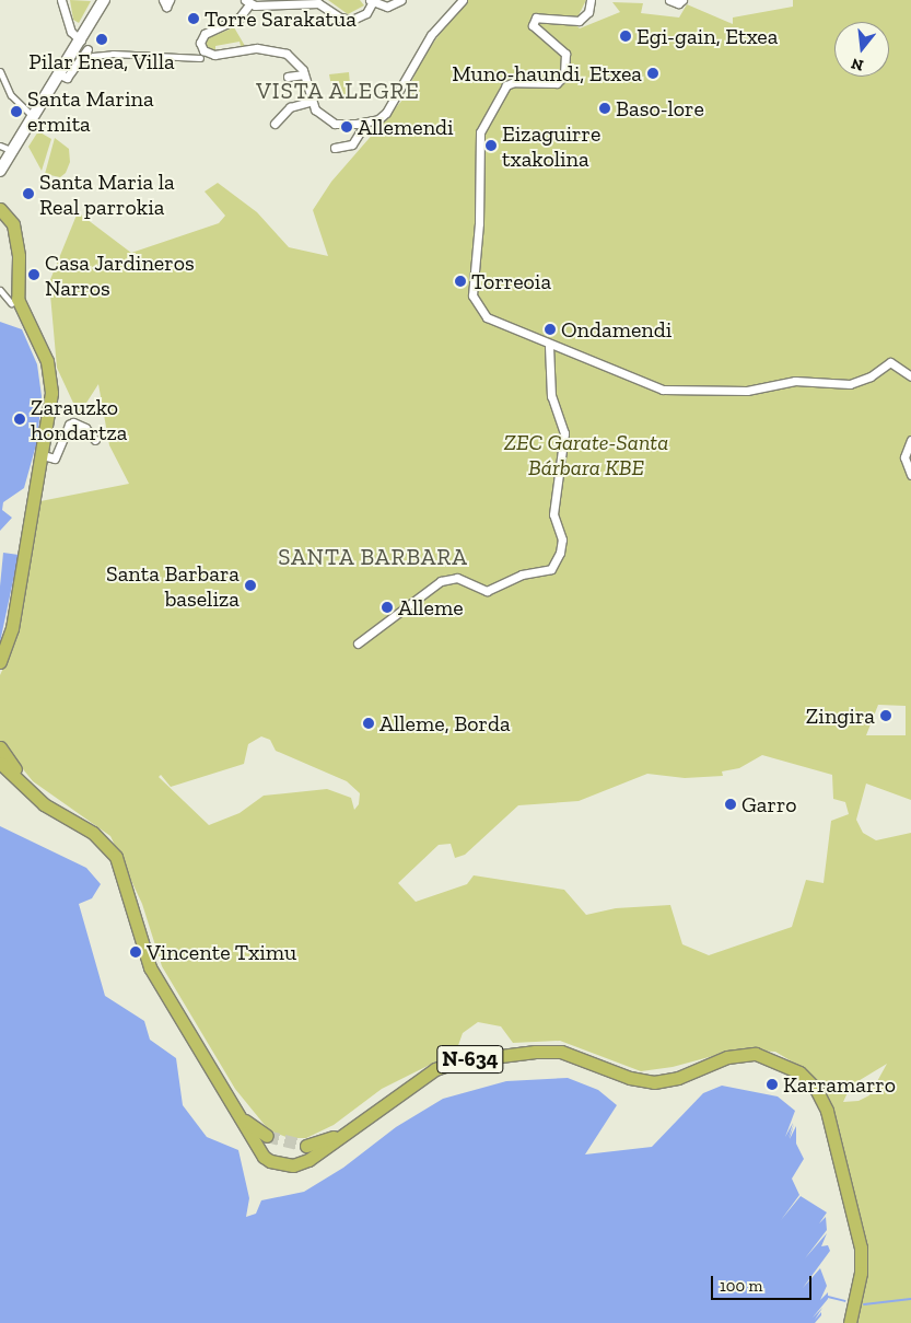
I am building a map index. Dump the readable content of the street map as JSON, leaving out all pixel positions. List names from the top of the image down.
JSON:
{
  "streets": {
    "highway": ["N-634"]
  },
  "districts": ["VISTA ALEGRE", "SANTA BARBARA"],
  "parks": ["ZEC Garate-Santa Bárbara KBE"],
  "places": [
    "Torre Sarakatua",
    "Egi-gain, Etxea",
    "Pilar Enea, Villa",
    "Muno-haundi, Etxea",
    "Baso-lore",
    "Santa Marina ermita",
    "Allemendi",
    "Eizaguirre txakolina",
    "Santa Maria la Real parrokia",
    "Casa Jardineros Narros",
    "Torreoia",
    "Ondamendi",
    "Zarauzko hondartza",
    "Santa Barbara baseliza",
    "Alleme",
    "Zingira",
    "Alleme, Borda",
    "Garro",
    "Vincente Tximu",
    "Karramarro"
  ],
  "scale_bar": "100 m",
  "north": "bottom"
}
